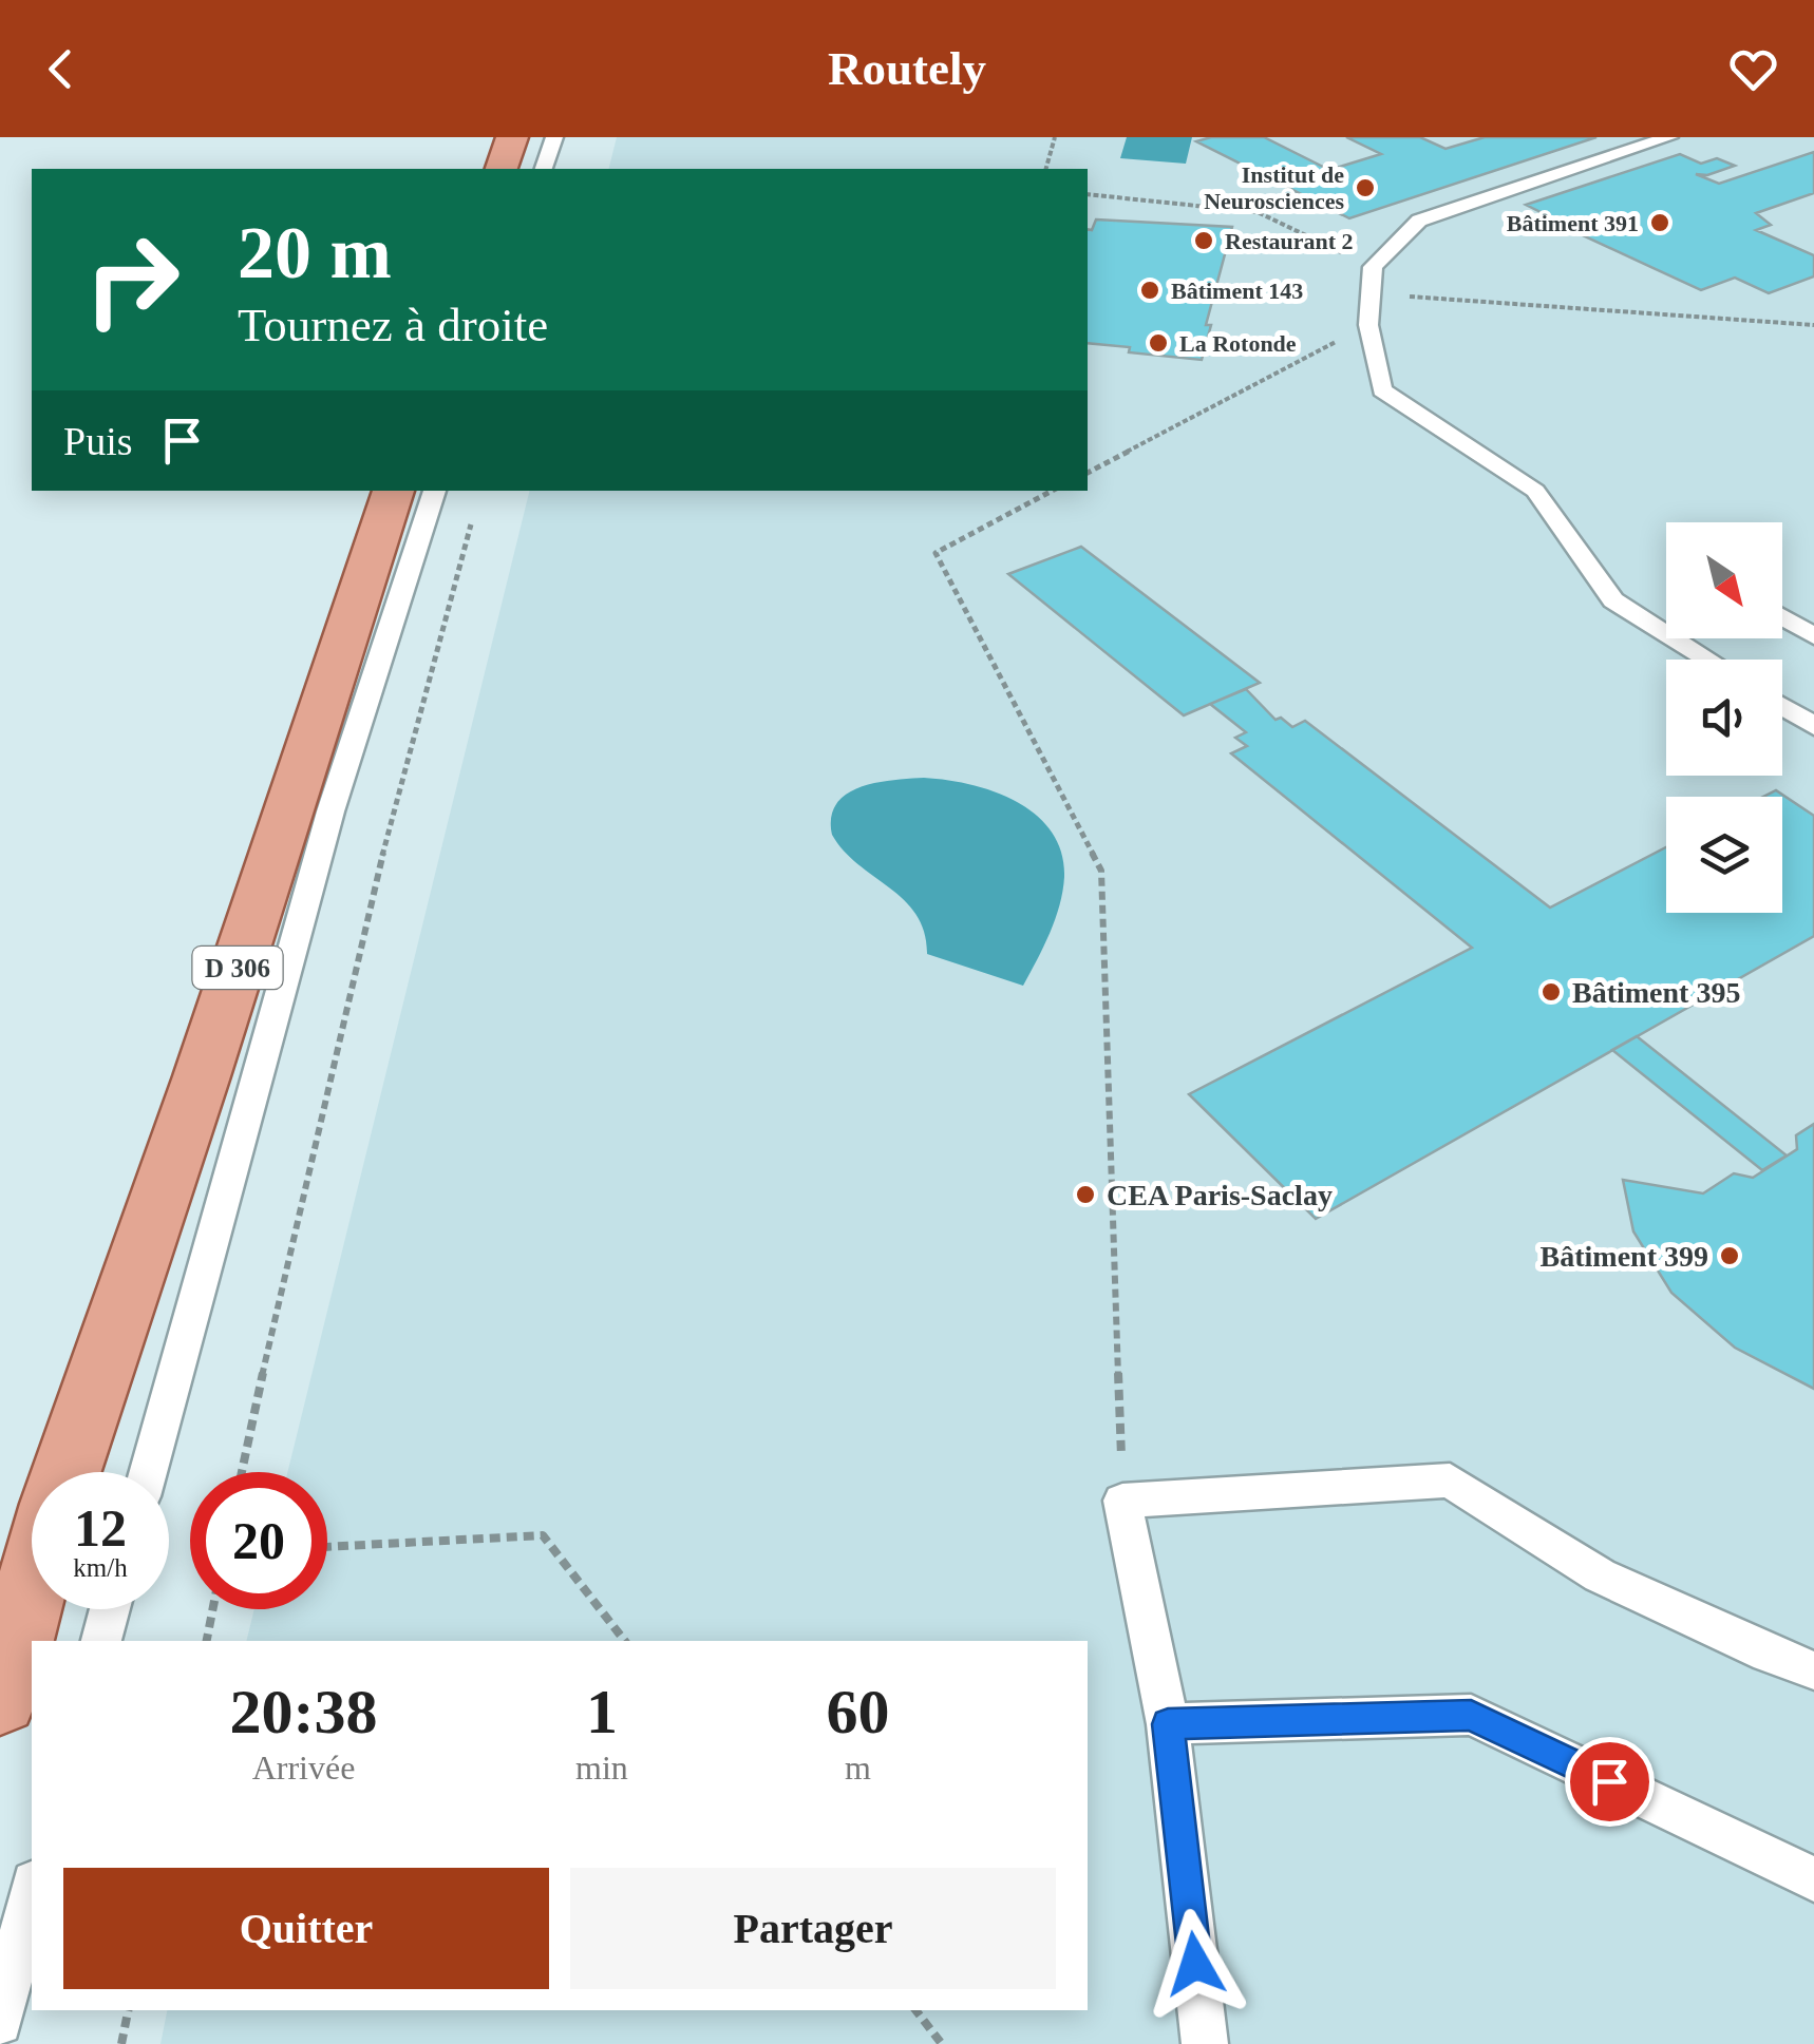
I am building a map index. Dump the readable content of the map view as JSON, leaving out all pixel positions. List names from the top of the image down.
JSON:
{
  "streets": {
    "main road": ["D 306"]
  },
  "places": [
    "Institut de Neurosciences",
    "Bâtiment 391",
    "Restaurant 2",
    "Bâtiment 143",
    "La Rotonde",
    "Bâtiment 395",
    "CEA Paris-Saclay",
    "Bâtiment 399"
  ],
  "north": "bottom right",
  "page": {
    "header": "Routely",
    "turn": ["20 m", "Tournez à droite"],
    "then": "Puis",
    "speed": "12 km/h",
    "limit": "20",
    "eta": [
      "20:38",
      "Arrivée",
      "1",
      "min",
      "60",
      "m"
    ],
    "buttons": ["Quitter", "Partager"]
  }
}
